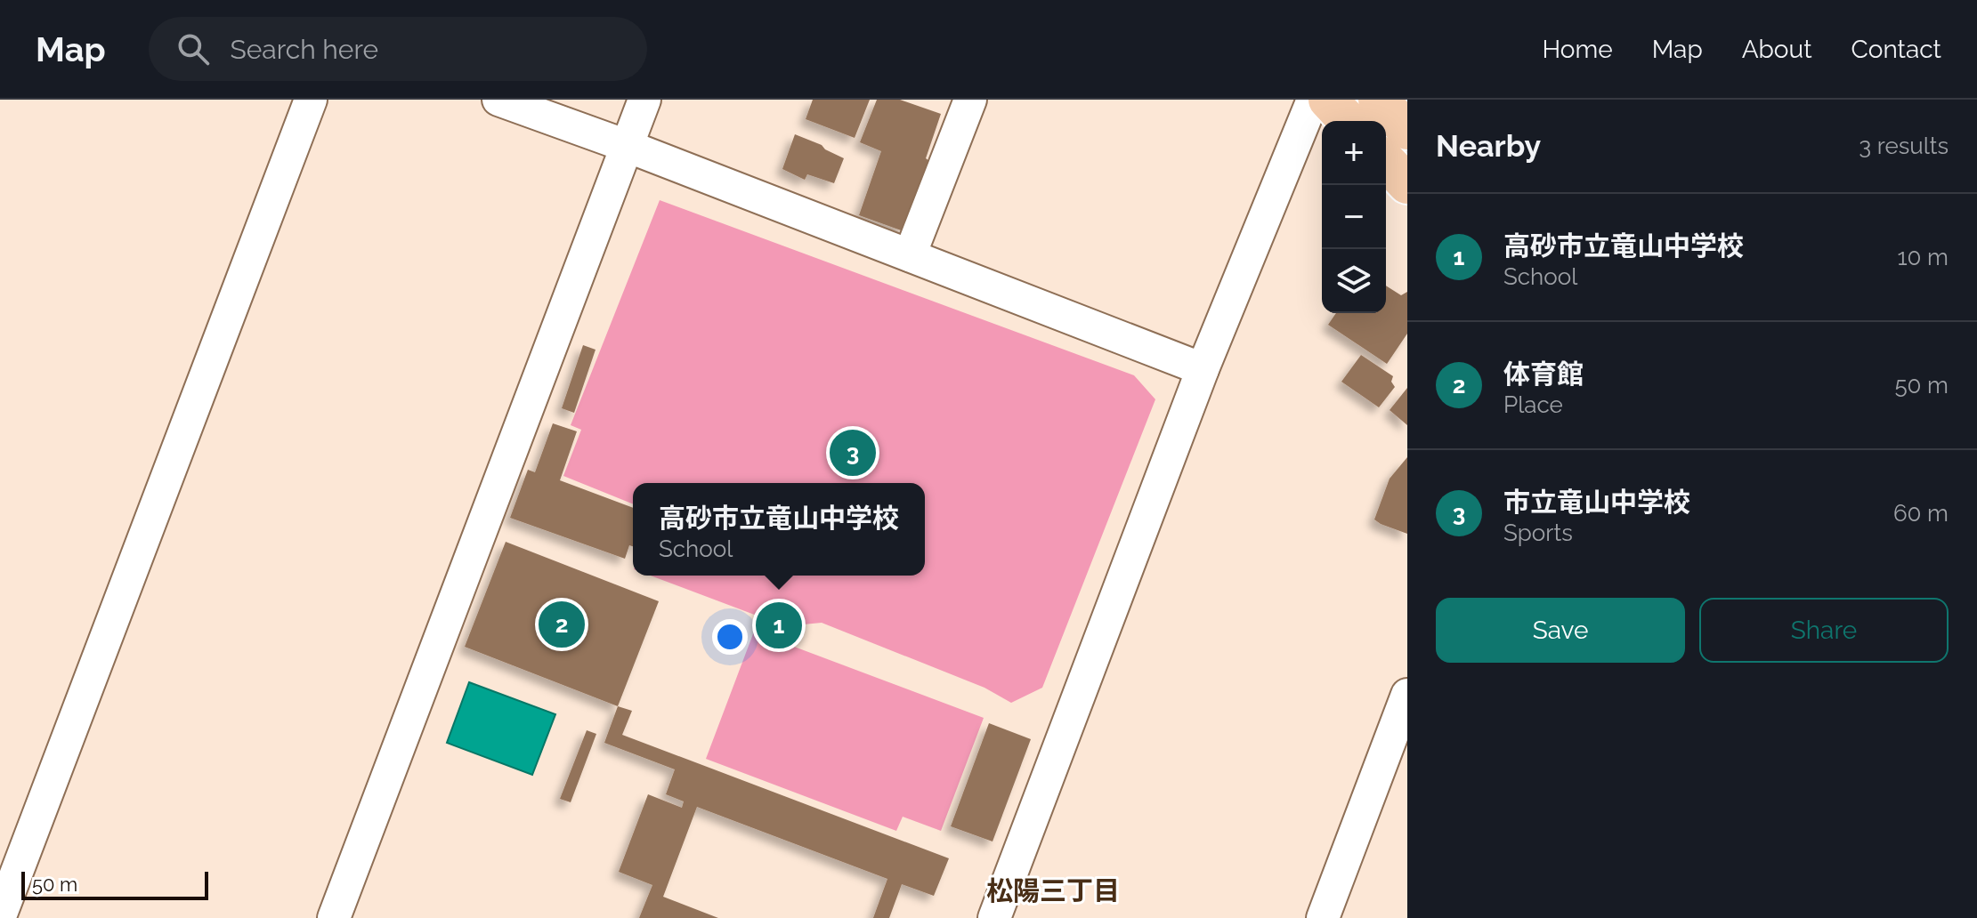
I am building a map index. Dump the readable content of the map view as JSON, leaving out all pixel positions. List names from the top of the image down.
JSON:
{
  "districts": ["松陽三丁目"],
  "scale_bar": "50 m",
  "page": {
    "header": "Map",
    "search": "Search here",
    "nav": [
      "Home",
      "Map",
      "About",
      "Contact"
    ],
    "heading": ["Nearby", "3 results"],
    "map_buttons": ["+", "−"],
    "list": [
      {
        "mark": "1",
        "name": "高砂市立竜山中学校",
        "note": "School",
        "value": "10 m"
      },
      {
        "mark": "2",
        "name": "体育館",
        "note": "Place",
        "value": "50 m"
      },
      {
        "mark": "3",
        "name": "市立竜山中学校",
        "note": "Sports",
        "value": "60 m"
      }
    ],
    "pins": ["3", "2", "1"],
    "popup": ["高砂市立竜山中学校", "School"],
    "buttons": ["Save", "Share"],
    "scale": "50 m"
  }
}
